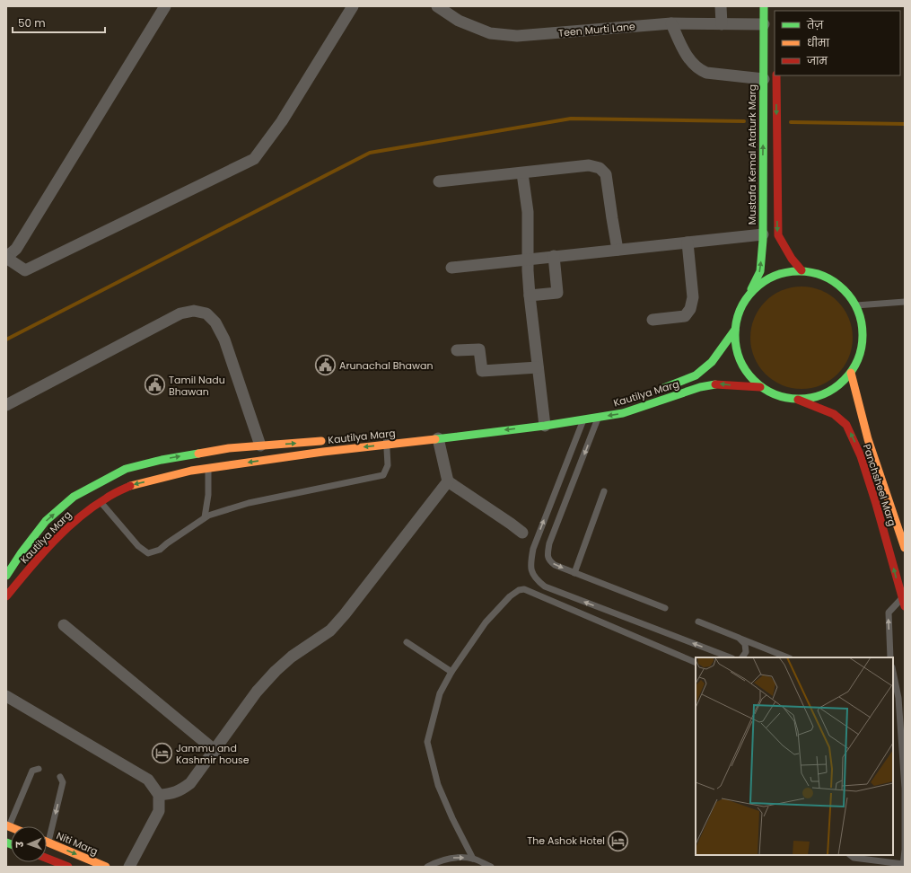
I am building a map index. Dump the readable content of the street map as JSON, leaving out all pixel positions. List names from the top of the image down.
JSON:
{
  "streets": {
    "street": [
      "Teen Murti Lane",
      "Mustafa Kemal Ataturk Marg",
      "Kautilya Marg",
      "Panchsheel Marg",
      "Niti Marg"
    ]
  },
  "crossings": [
    ["Teen Murti Lane", "Mustafa Kemal Ataturk Marg"],
    ["Mustafa Kemal Ataturk Marg", "Kautilya Marg"],
    ["Mustafa Kemal Ataturk Marg", "Panchsheel Marg"],
    ["Kautilya Marg", "Panchsheel Marg"]
  ],
  "places": {
    "public building": ["Arunachal Bhawan", "Tamil Nadu Bhawan"],
    "hotel": ["Jammu and Kashmir house", "The Ashok Hotel"]
  },
  "legend": ["तेज़", "धीमा", "जाम"],
  "scale_bar": "50 m",
  "north": "left"
}
